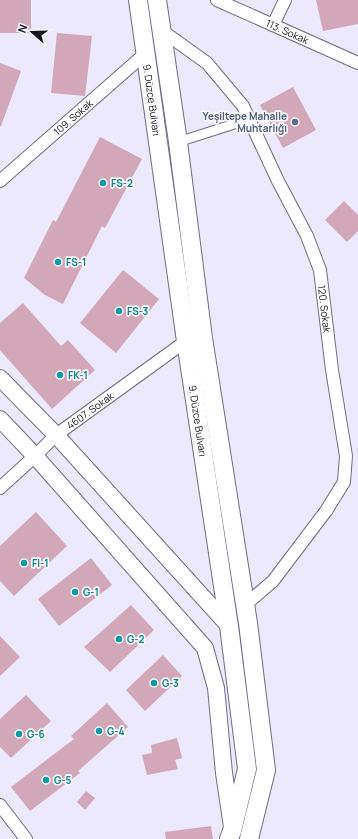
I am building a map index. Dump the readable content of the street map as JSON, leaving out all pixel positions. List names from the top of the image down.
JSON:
{
  "streets": {
    "main road": ["9. Düzce Bulvarı"],
    "street": [
      "113. Sokak",
      "109. Sokak",
      "120. Sokak",
      "4607. Sokak"
    ]
  },
  "crossings": [
    ["9. Düzce Bulvarı", "109. Sokak"],
    ["9. Düzce Bulvarı", "120. Sokak"],
    ["9. Düzce Bulvarı", "4607. Sokak"]
  ],
  "places": [
    "Yeşiltepe Mahalle Muhtarlığı",
    "FS-2",
    "FS-1",
    "FS-3",
    "FK-1",
    "FI-1",
    "G-1",
    "G-2",
    "G-3",
    "G-4",
    "G-6",
    "G-5"
  ],
  "north": "left"
}
